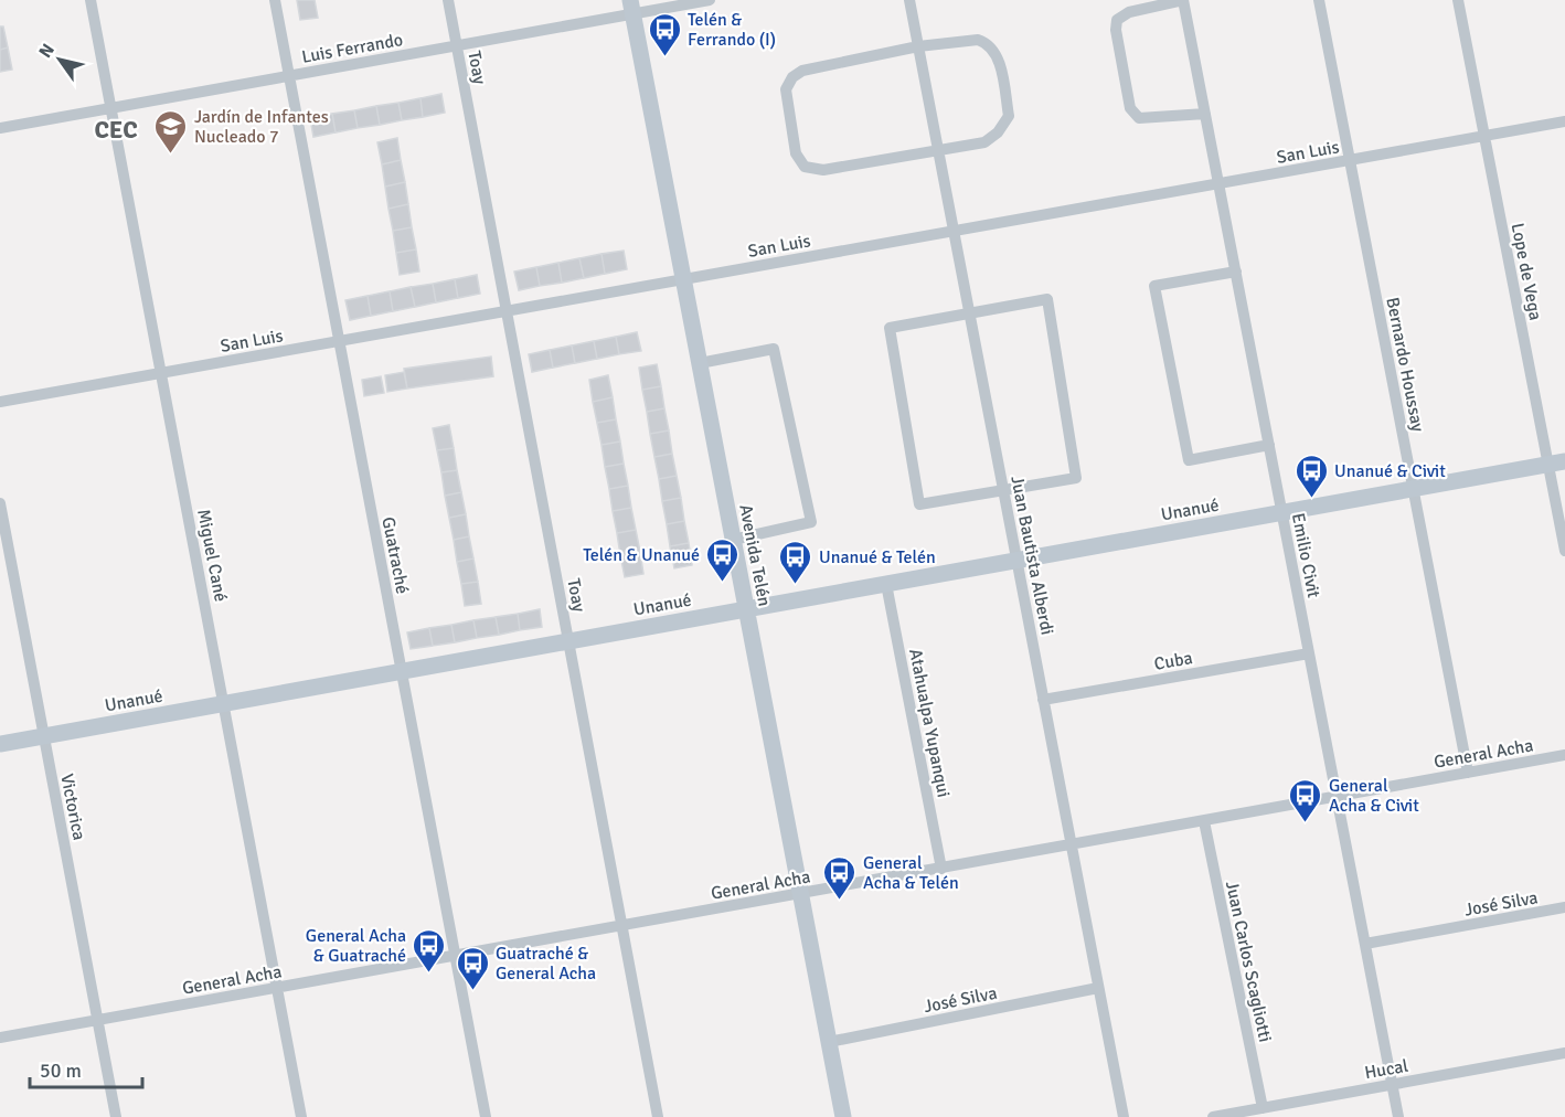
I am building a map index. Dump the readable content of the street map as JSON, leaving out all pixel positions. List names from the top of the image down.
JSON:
{
  "streets": {
    "street": [
      "Luis Ferrando",
      "Toay",
      "San Luis",
      "Lope de Vega",
      "Bernardo Houssay",
      "Unanué",
      "Miguel Cané",
      "Guatraché",
      "Avenida Telén",
      "Juan Bautista Alberdi",
      "Emilio Civit",
      "Cuba",
      "Atahualpa Yupanqui",
      "General Acha",
      "Victorica",
      "José Silva",
      "Juan Carlos Scagliotti",
      "Hucal"
    ]
  },
  "crossings": [
    ["Luis Ferrando", "Toay"],
    ["Luis Ferrando", "Miguel Cané"],
    ["Luis Ferrando", "Guatraché"],
    ["Luis Ferrando", "Avenida Telén"],
    ["Toay", "San Luis"],
    ["Toay", "Unanué"],
    ["Toay", "General Acha"],
    ["San Luis", "Lope de Vega"],
    ["San Luis", "Bernardo Houssay"],
    ["San Luis", "Miguel Cané"],
    ["San Luis", "Guatraché"],
    ["San Luis", "Avenida Telén"],
    ["San Luis", "Juan Bautista Alberdi"],
    ["San Luis", "Emilio Civit"],
    ["Lope de Vega", "Unanué"],
    ["Bernardo Houssay", "Unanué"],
    ["Bernardo Houssay", "General Acha"],
    ["Unanué", "Miguel Cané"],
    ["Unanué", "Guatraché"],
    ["Unanué", "Avenida Telén"],
    ["Unanué", "Juan Bautista Alberdi"],
    ["Unanué", "Emilio Civit"],
    ["Unanué", "Atahualpa Yupanqui"],
    ["Unanué", "Victorica"],
    ["Miguel Cané", "General Acha"],
    ["Guatraché", "General Acha"],
    ["Avenida Telén", "General Acha"],
    ["Avenida Telén", "José Silva"],
    ["Juan Bautista Alberdi", "Cuba"],
    ["Juan Bautista Alberdi", "General Acha"],
    ["Juan Bautista Alberdi", "José Silva"],
    ["Emilio Civit", "Cuba"],
    ["Emilio Civit", "General Acha"],
    ["Emilio Civit", "José Silva"],
    ["Emilio Civit", "Hucal"],
    ["Atahualpa Yupanqui", "General Acha"],
    ["General Acha", "Victorica"],
    ["General Acha", "Juan Carlos Scagliotti"],
    ["Juan Carlos Scagliotti", "Hucal"]
  ],
  "districts": ["CEC"],
  "places": {
    "bus stop": [
      "Telén & Ferrando (I)",
      "Unanué & Civit",
      "Telén & Unanué",
      "Unanué & Telén",
      "General Acha & Civit",
      "General Acha & Telén",
      "General Acha & Guatraché",
      "Guatraché & General Acha"
    ],
    "school or university": ["Jardín de Infantes Nucleado 7"]
  },
  "scale_bar": "50 m",
  "north": "top left"
}
